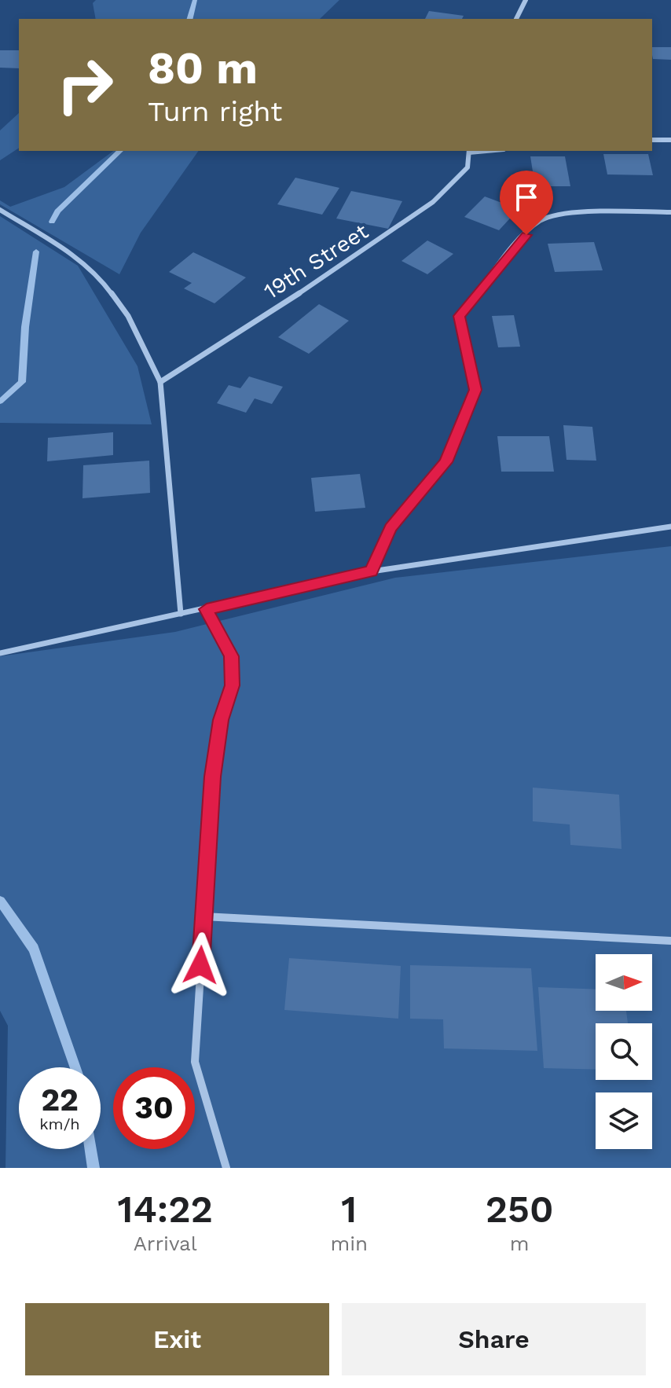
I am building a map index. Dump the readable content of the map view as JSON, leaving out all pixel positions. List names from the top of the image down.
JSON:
{
  "streets": {
    "street": ["19th Street"]
  },
  "north": "right",
  "page": {
    "turn": ["80 m", "Turn right"],
    "speed": "22 km/h",
    "limit": "30",
    "eta": [
      "14:22",
      "Arrival",
      "1",
      "min",
      "250",
      "m"
    ],
    "buttons": ["Exit", "Share"]
  }
}
